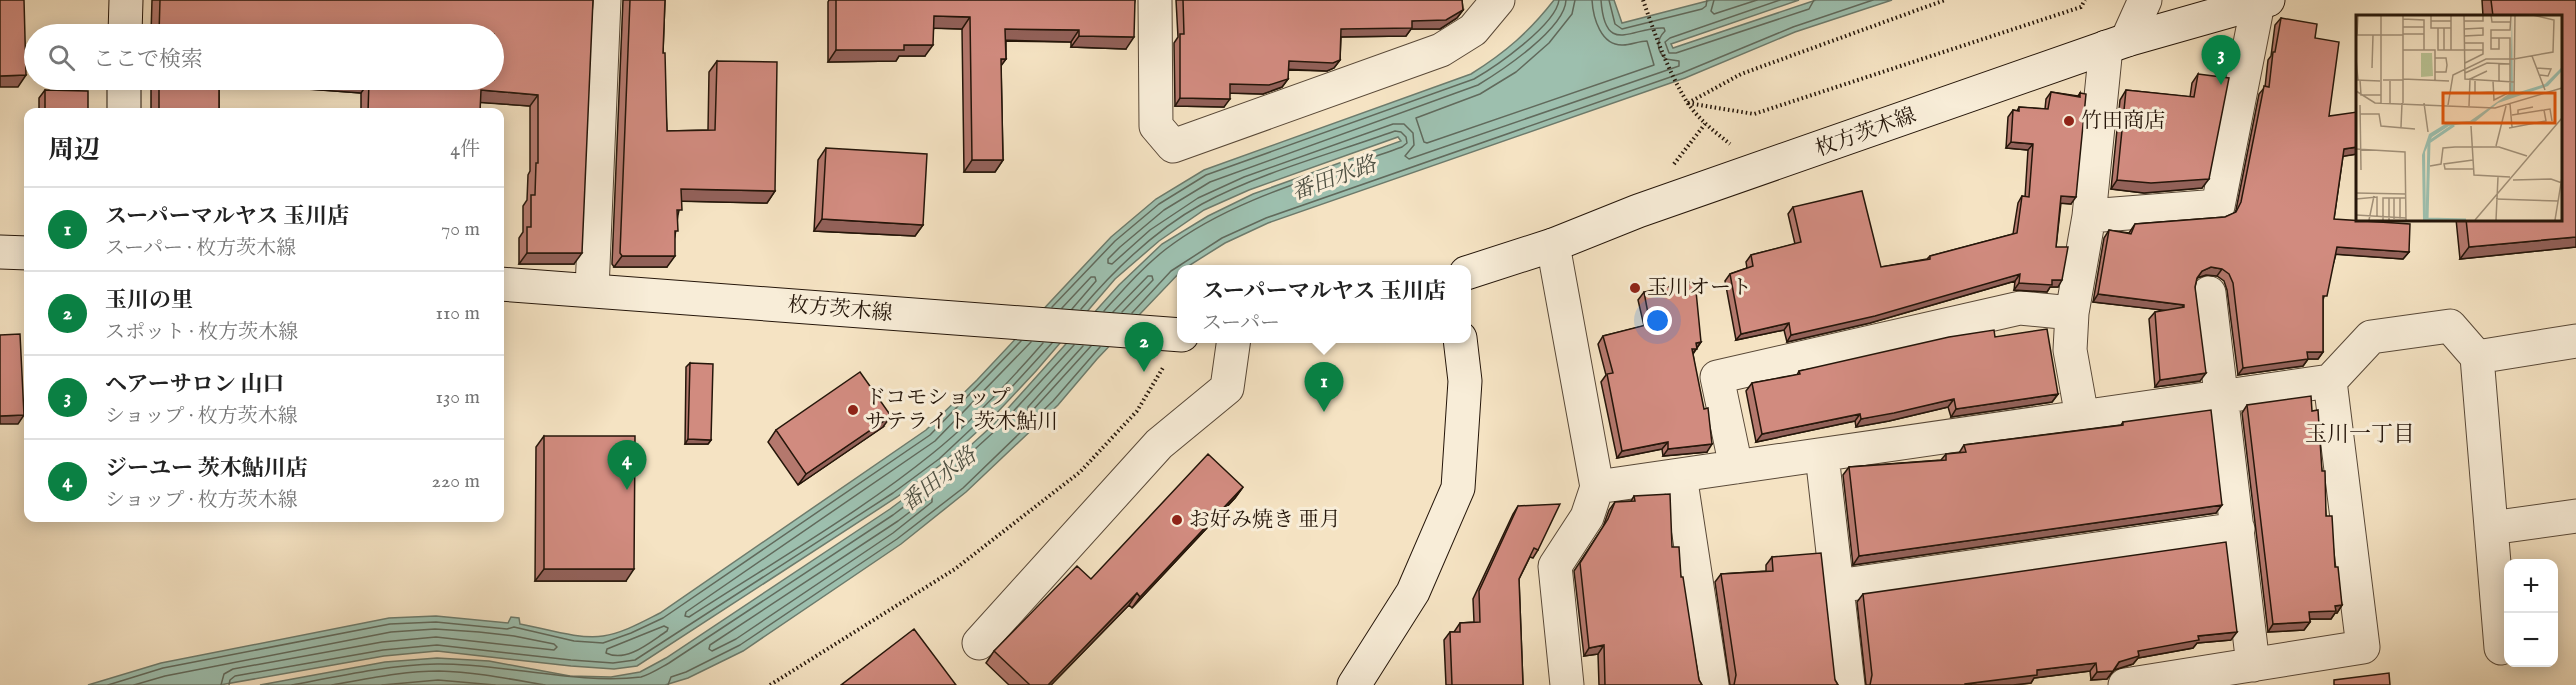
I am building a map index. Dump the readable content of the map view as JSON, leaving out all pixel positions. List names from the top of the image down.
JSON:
{
  "streets": {
    "street": ["枚方茨木線"]
  },
  "districts": ["玉川一丁目"],
  "water": ["番田水路"],
  "places": [
    "竹田商店",
    "玉川オート",
    "ドコモショップ サテライト 茨木鮎川",
    "お好み焼き 亜月"
  ],
  "page": {
    "search": "ここで検索",
    "pins": [
      "3",
      "2",
      "1",
      "4"
    ],
    "heading": ["周辺", "4件"],
    "list": [
      {
        "mark": "1",
        "name": "スーパーマルヤス 玉川店",
        "note": "スーパー · 枚方茨木線",
        "value": "70 m"
      },
      {
        "mark": "2",
        "name": "玉川の里",
        "note": "スポット · 枚方茨木線",
        "value": "110 m"
      },
      {
        "mark": "3",
        "name": "ヘアーサロン 山口",
        "note": "ショップ · 枚方茨木線",
        "value": "130 m"
      },
      {
        "mark": "4",
        "name": "ジーユー 茨木鮎川店",
        "note": "ショップ · 枚方茨木線",
        "value": "220 m"
      }
    ],
    "popup": ["スーパーマルヤス 玉川店", "スーパー"],
    "map_buttons": ["+", "−"]
  }
}
